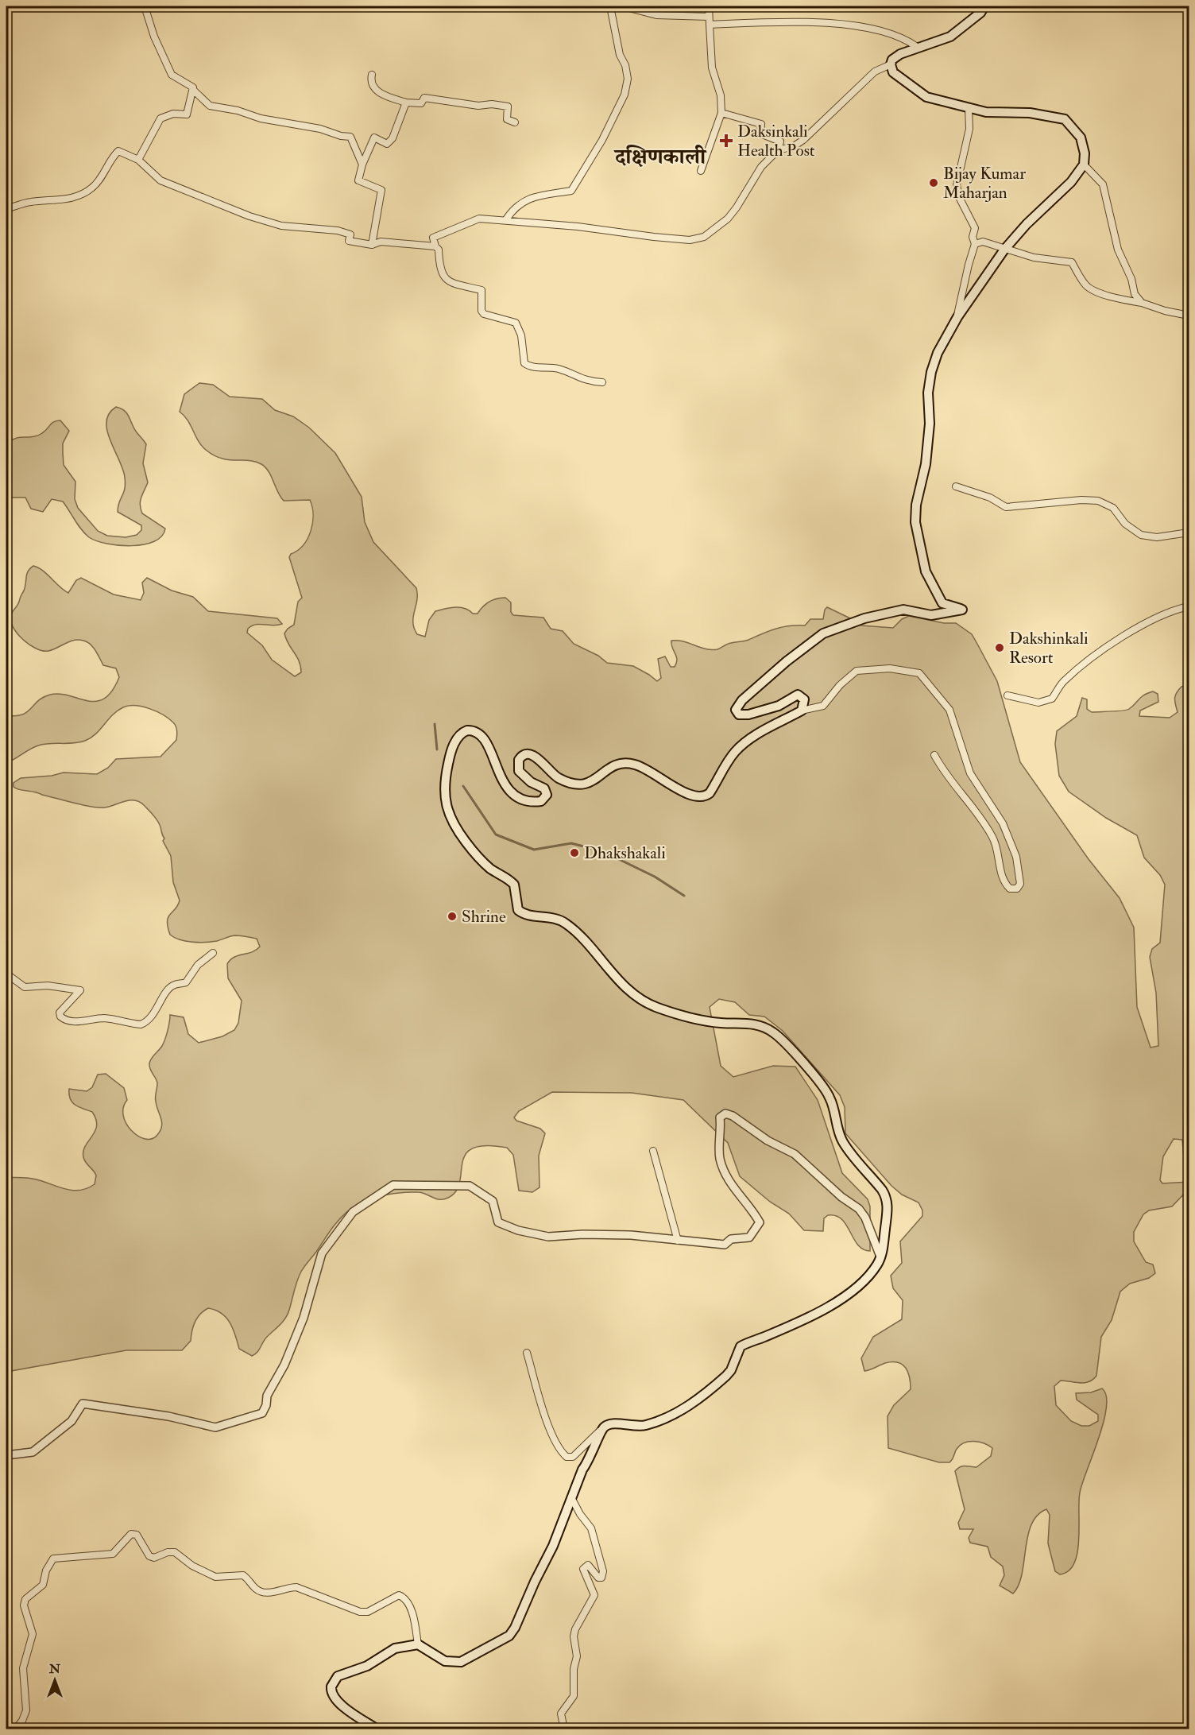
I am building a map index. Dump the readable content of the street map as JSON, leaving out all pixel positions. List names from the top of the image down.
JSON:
{
  "districts": ["दक्षि‍णकाली"],
  "places": {
    "health": ["Daksinkali Health Post"],
    "other": [
      "Bijay Kumar Maharjan",
      "Dakshinkali Resort",
      "Dhakshakali",
      "Shrine"
    ]
  },
  "north": "top"
}
